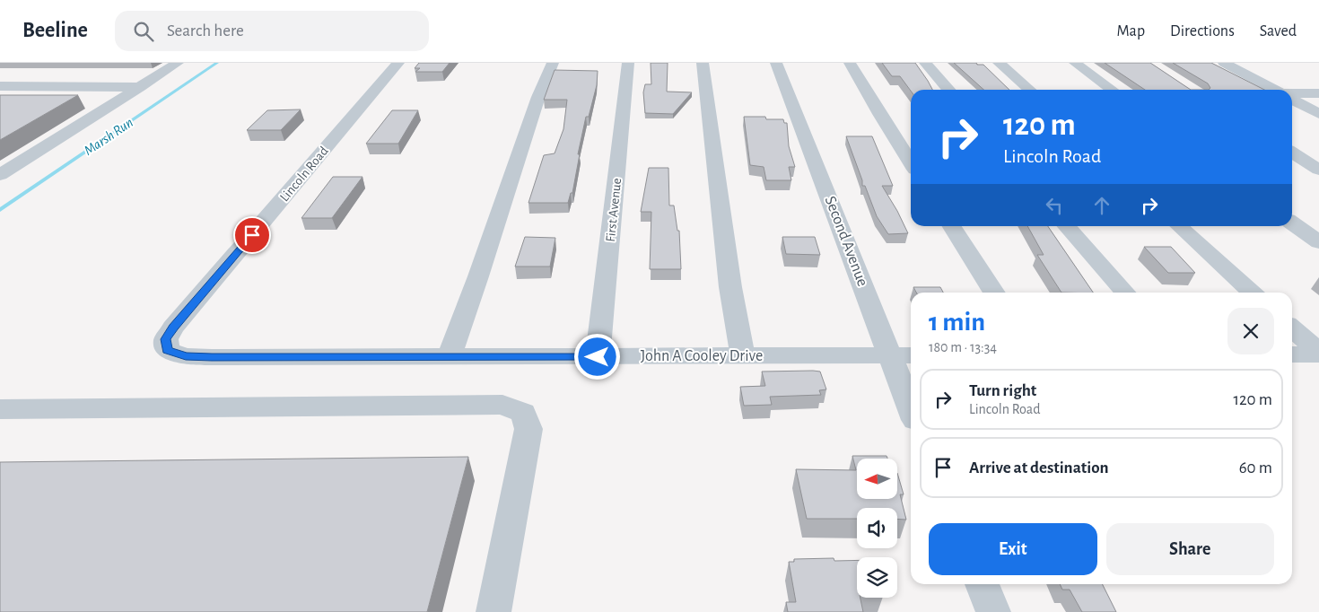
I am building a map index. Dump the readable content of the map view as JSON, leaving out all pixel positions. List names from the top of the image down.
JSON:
{
  "streets": {
    "street": [
      "Lincoln Road",
      "First Avenue",
      "Second Avenue",
      "John A Cooley Drive"
    ]
  },
  "crossings": [
    ["Lincoln Road", "John A Cooley Drive"],
    ["First Avenue", "John A Cooley Drive"],
    ["Second Avenue", "John A Cooley Drive"]
  ],
  "water": ["Marsh Run"],
  "north": "left",
  "page": {
    "header": "Beeline",
    "search": "Search here",
    "nav": ["Map", "Directions", "Saved"],
    "turn": ["120 m", "Lincoln Road"],
    "heading": ["1 min", "180 m · 13:34"],
    "list": [
      {
        "name": "Turn right",
        "note": "Lincoln Road",
        "value": "120 m"
      },
      {
        "name": "Arrive at destination",
        "value": "60 m"
      }
    ],
    "buttons": ["Exit", "Share"]
  }
}
